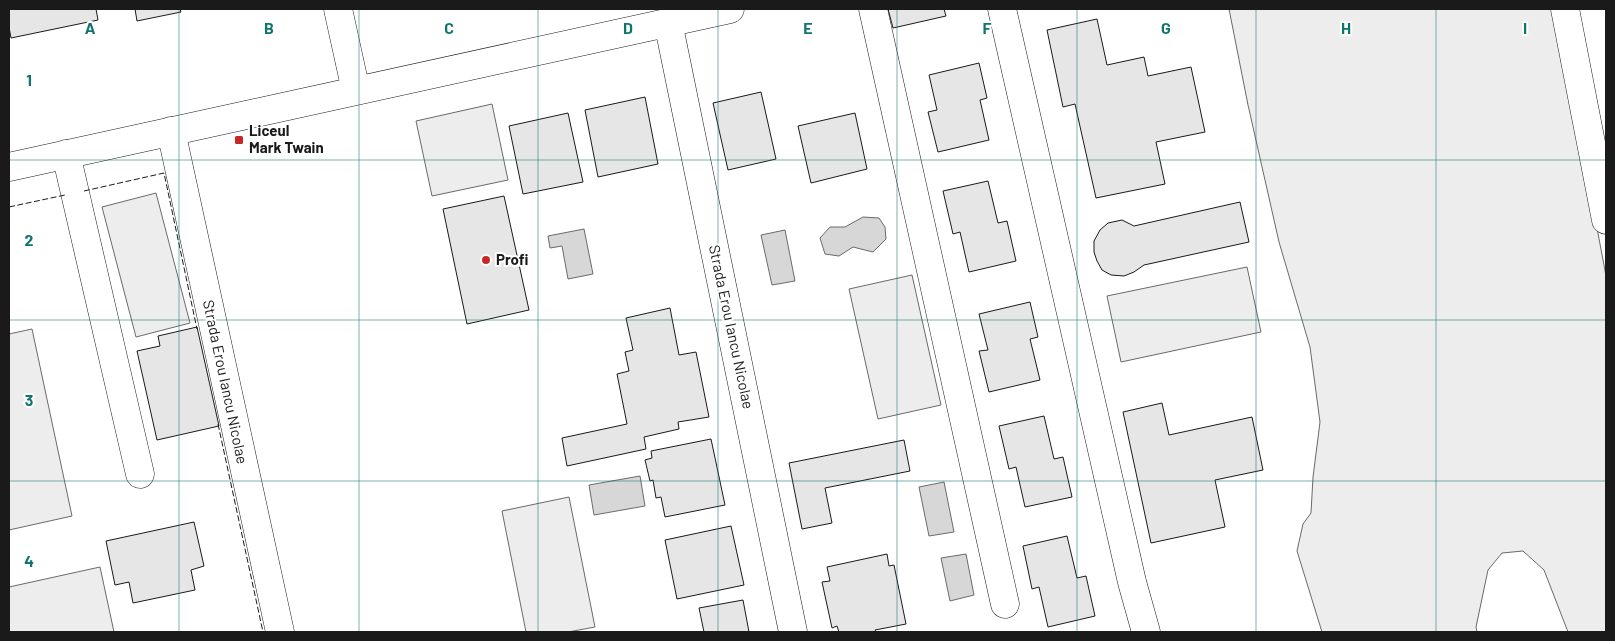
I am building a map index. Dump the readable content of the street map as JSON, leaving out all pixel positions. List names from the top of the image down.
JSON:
{
  "streets": {
    "street": ["Strada Erou Iancu Nicolae"]
  },
  "places": {
    "transit": ["Liceul Mark Twain"],
    "other": ["Profi"]
  },
  "grid": {
    "columns": [
      "A",
      "B",
      "C",
      "D",
      "E",
      "F",
      "G",
      "H",
      "I"
    ],
    "rows": [
      "1",
      "2",
      "3",
      "4"
    ]
  }
}
